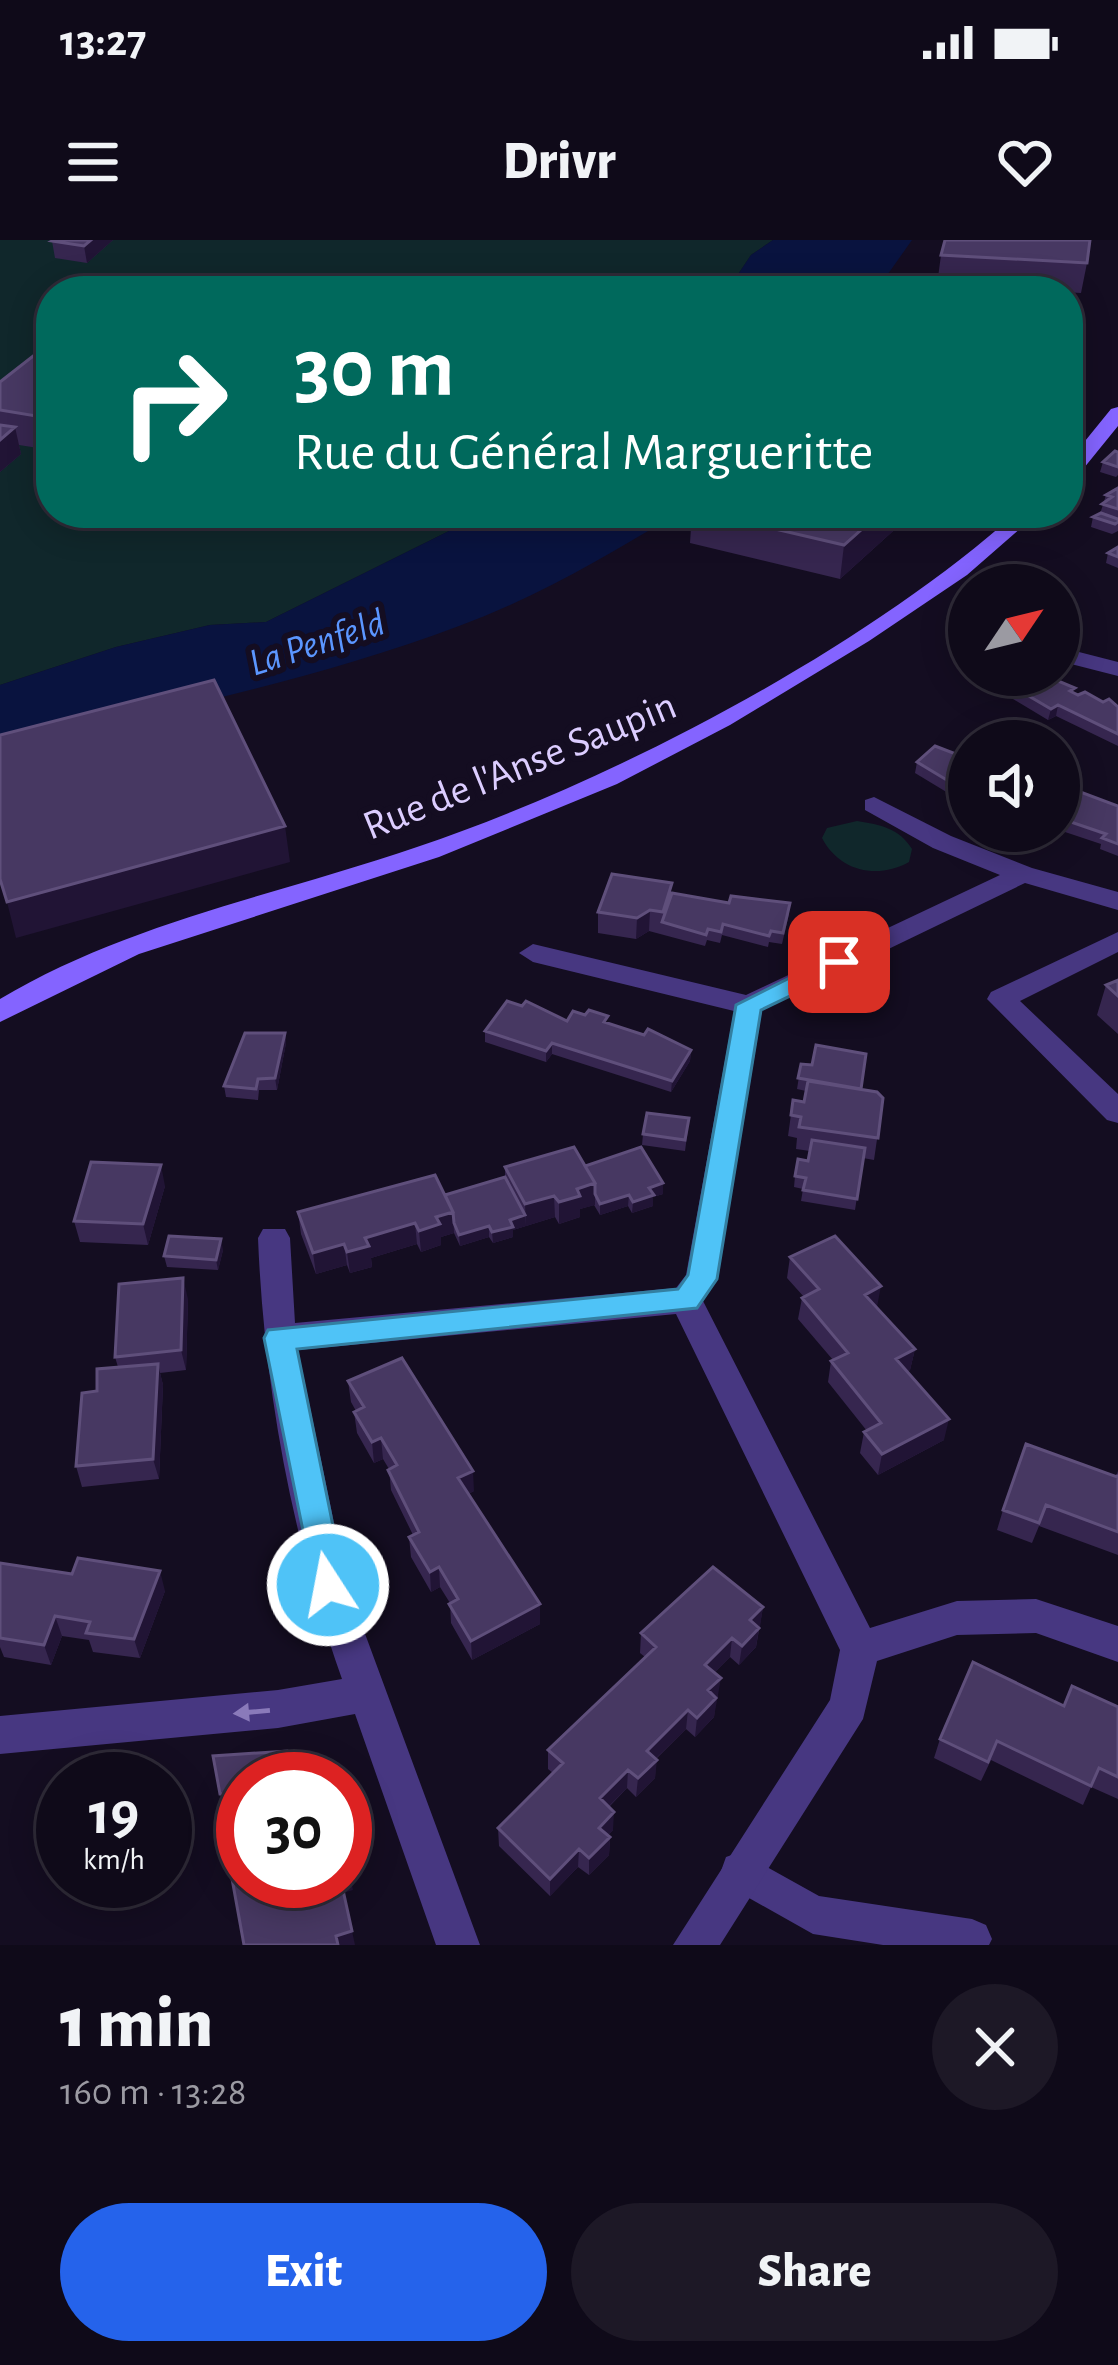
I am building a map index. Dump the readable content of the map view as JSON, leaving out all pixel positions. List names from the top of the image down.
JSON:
{
  "streets": {
    "street": ["Rue de l'Anse Saupin"]
  },
  "water": ["La Penfeld"],
  "north": "top right",
  "page": {
    "status": "13:27",
    "header": "Drivr",
    "turn": ["30 m", "Rue du Général Margueritte"],
    "speed": "19 km/h",
    "limit": "30",
    "heading": ["1 min", "160 m · 13:28"],
    "buttons": ["Exit", "Share"]
  }
}
